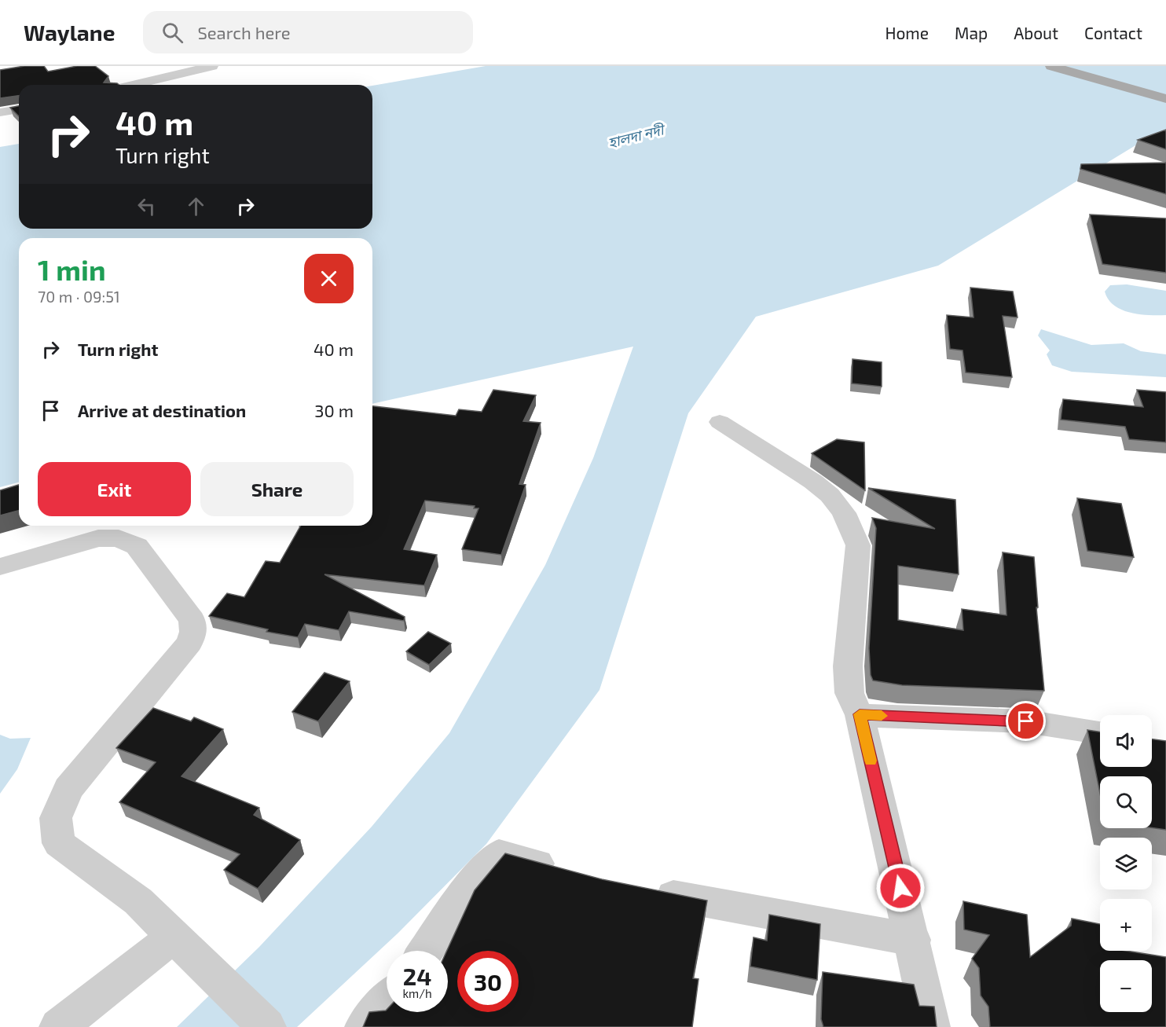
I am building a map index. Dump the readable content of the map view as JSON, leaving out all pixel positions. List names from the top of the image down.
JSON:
{
  "water": ["হালদা নদী"],
  "page": {
    "header": "Waylane",
    "search": "Search here",
    "nav": [
      "Home",
      "Map",
      "About",
      "Contact"
    ],
    "turn": ["40 m", "Turn right"],
    "heading": ["1 min", "70 m · 09:51"],
    "list": [
      {
        "name": "Turn right",
        "value": "40 m"
      },
      {
        "name": "Arrive at destination",
        "value": "30 m"
      }
    ],
    "buttons": ["Exit", "Share"],
    "map_buttons": ["+", "−"],
    "speed": "24 km/h",
    "limit": "30"
  }
}
